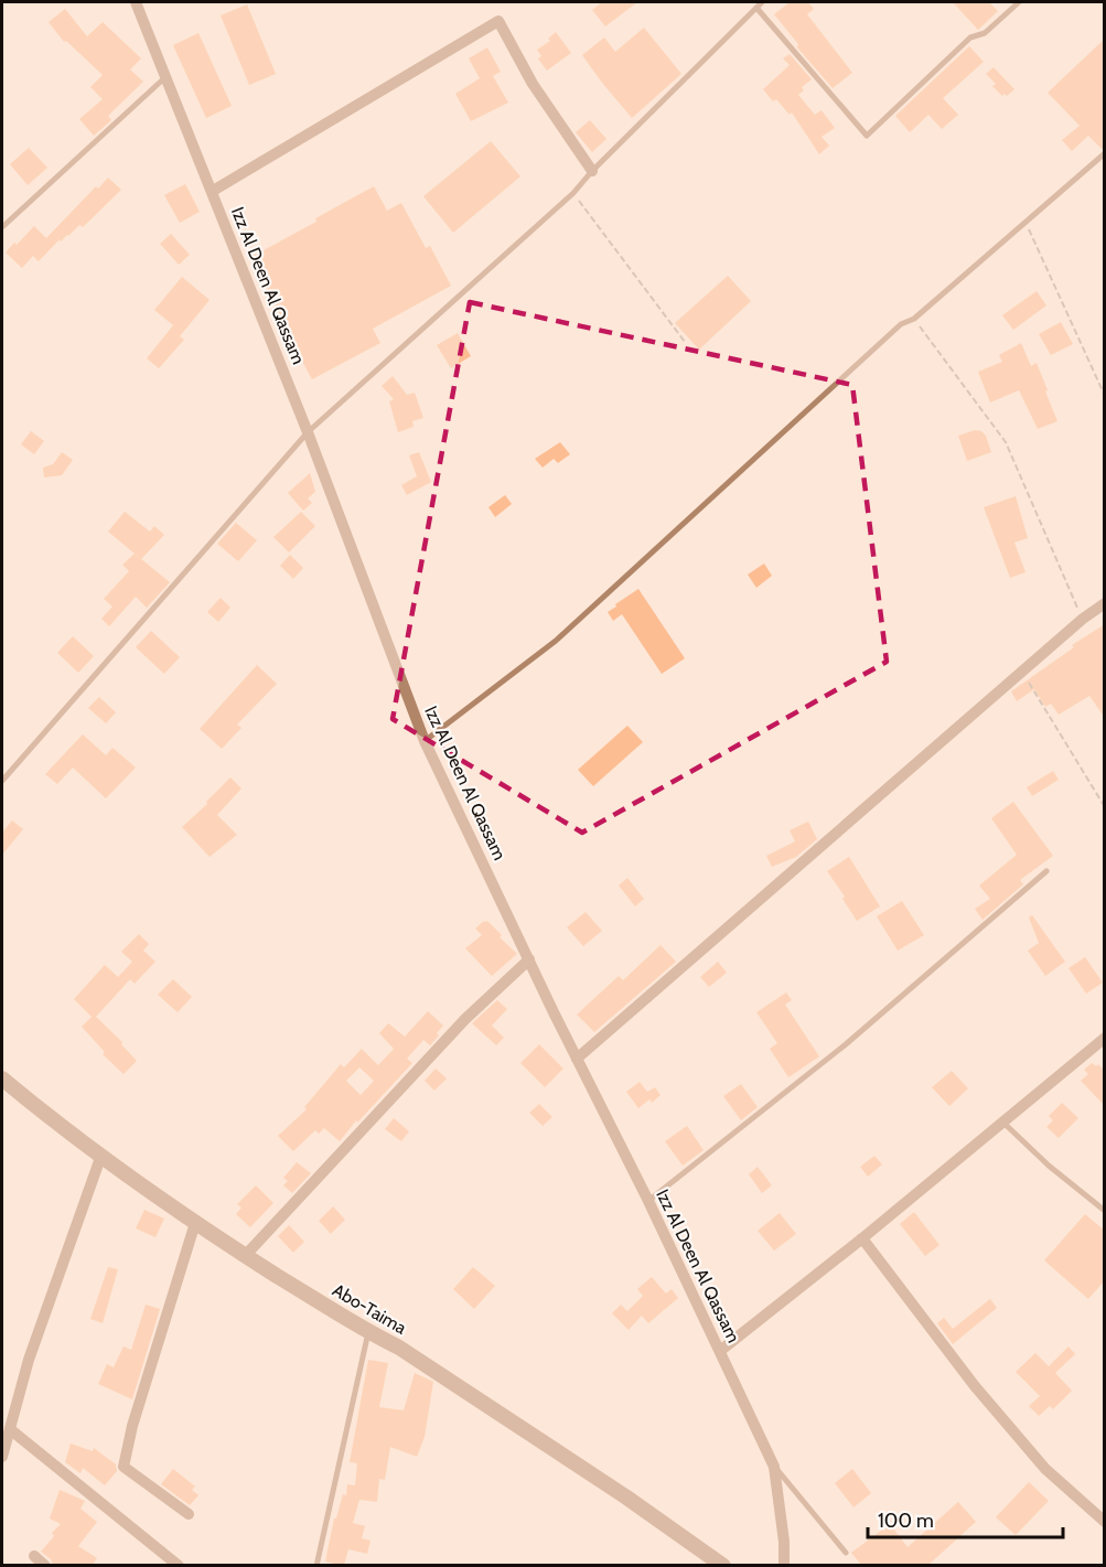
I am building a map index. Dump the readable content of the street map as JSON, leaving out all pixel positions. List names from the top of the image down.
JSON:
{
  "streets": {
    "street": ["Izz Al Deen Al Qassam", "Abo-Taima"]
  },
  "scale_bar": "100 m"
}
